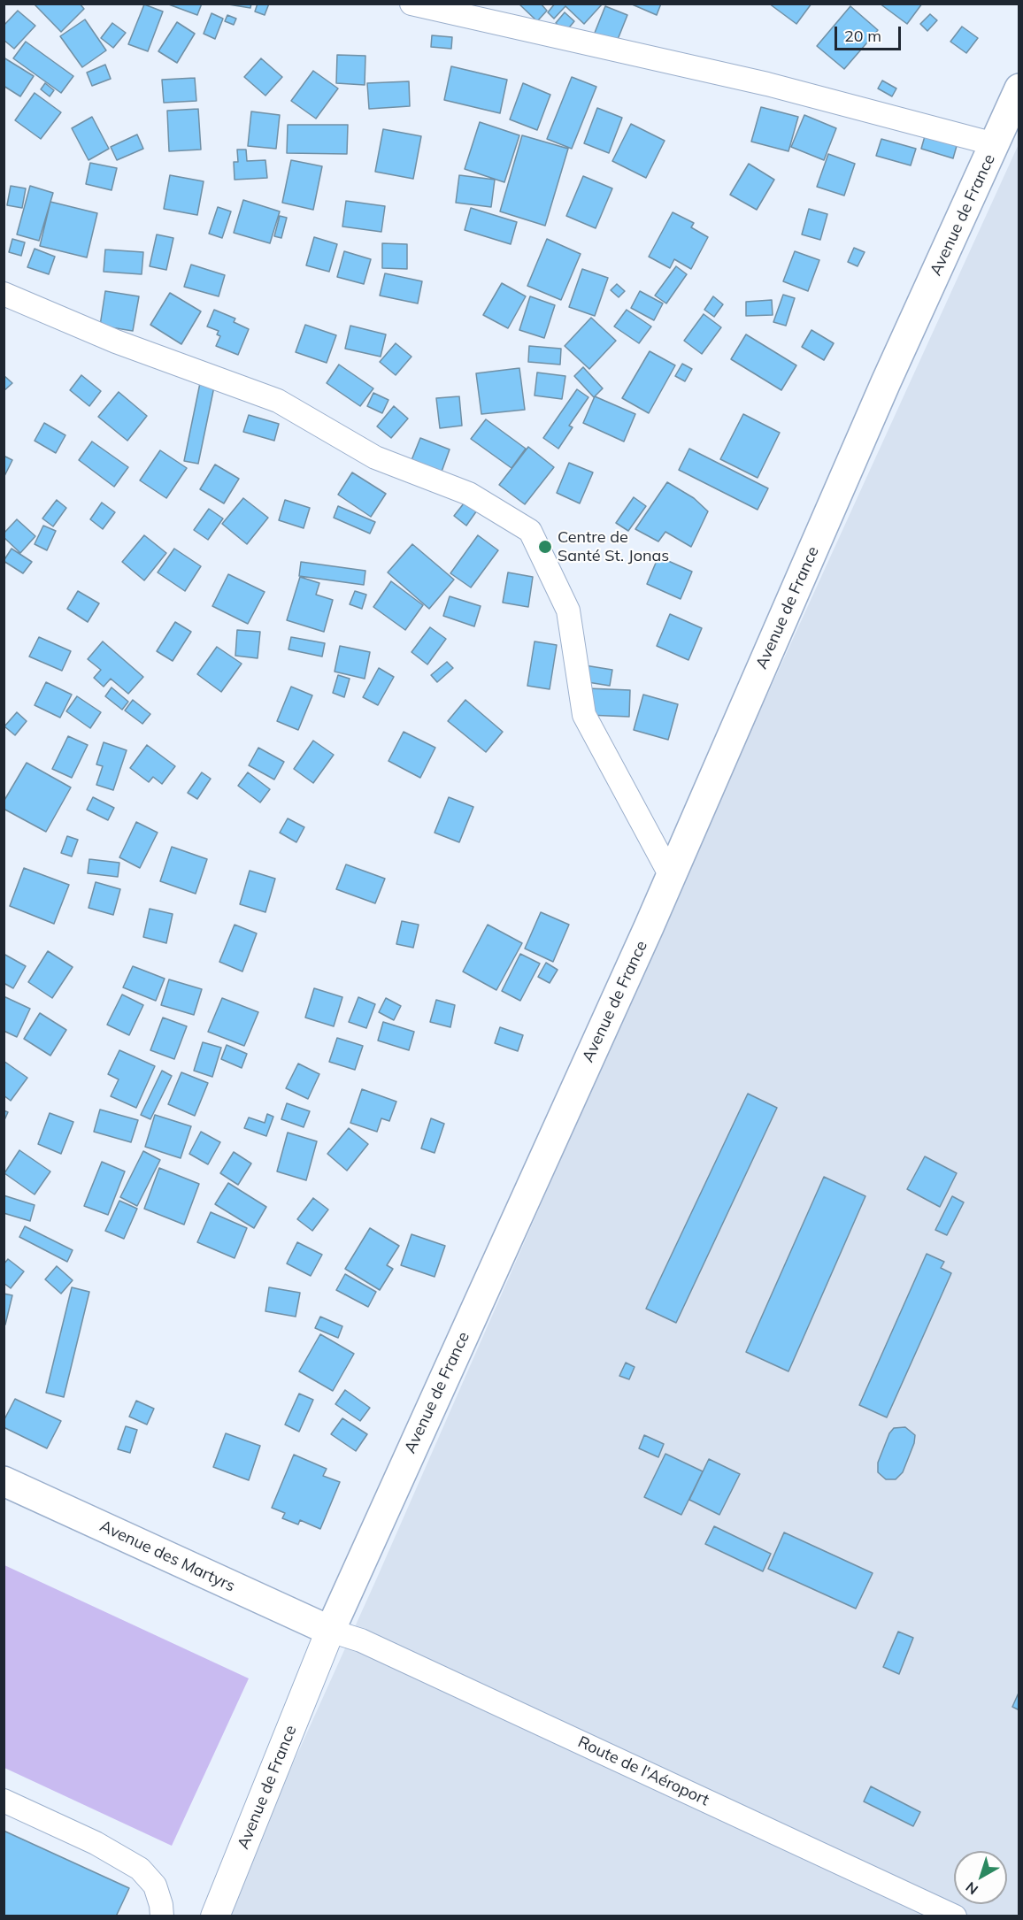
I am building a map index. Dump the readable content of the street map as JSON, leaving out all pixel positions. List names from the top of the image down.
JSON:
{
  "streets": {
    "main road": ["Avenue de France", "Avenue des Martyrs"],
    "street": ["Route de l'Aéroport"]
  },
  "crossings": [
    ["Avenue de France", "Avenue des Martyrs"],
    ["Avenue de France", "Route de l'Aéroport"],
    ["Avenue des Martyrs", "Route de l'Aéroport"]
  ],
  "places": ["Centre de Santé St. Jonas"],
  "scale_bar": "20 m",
  "north": "bottom left"
}
